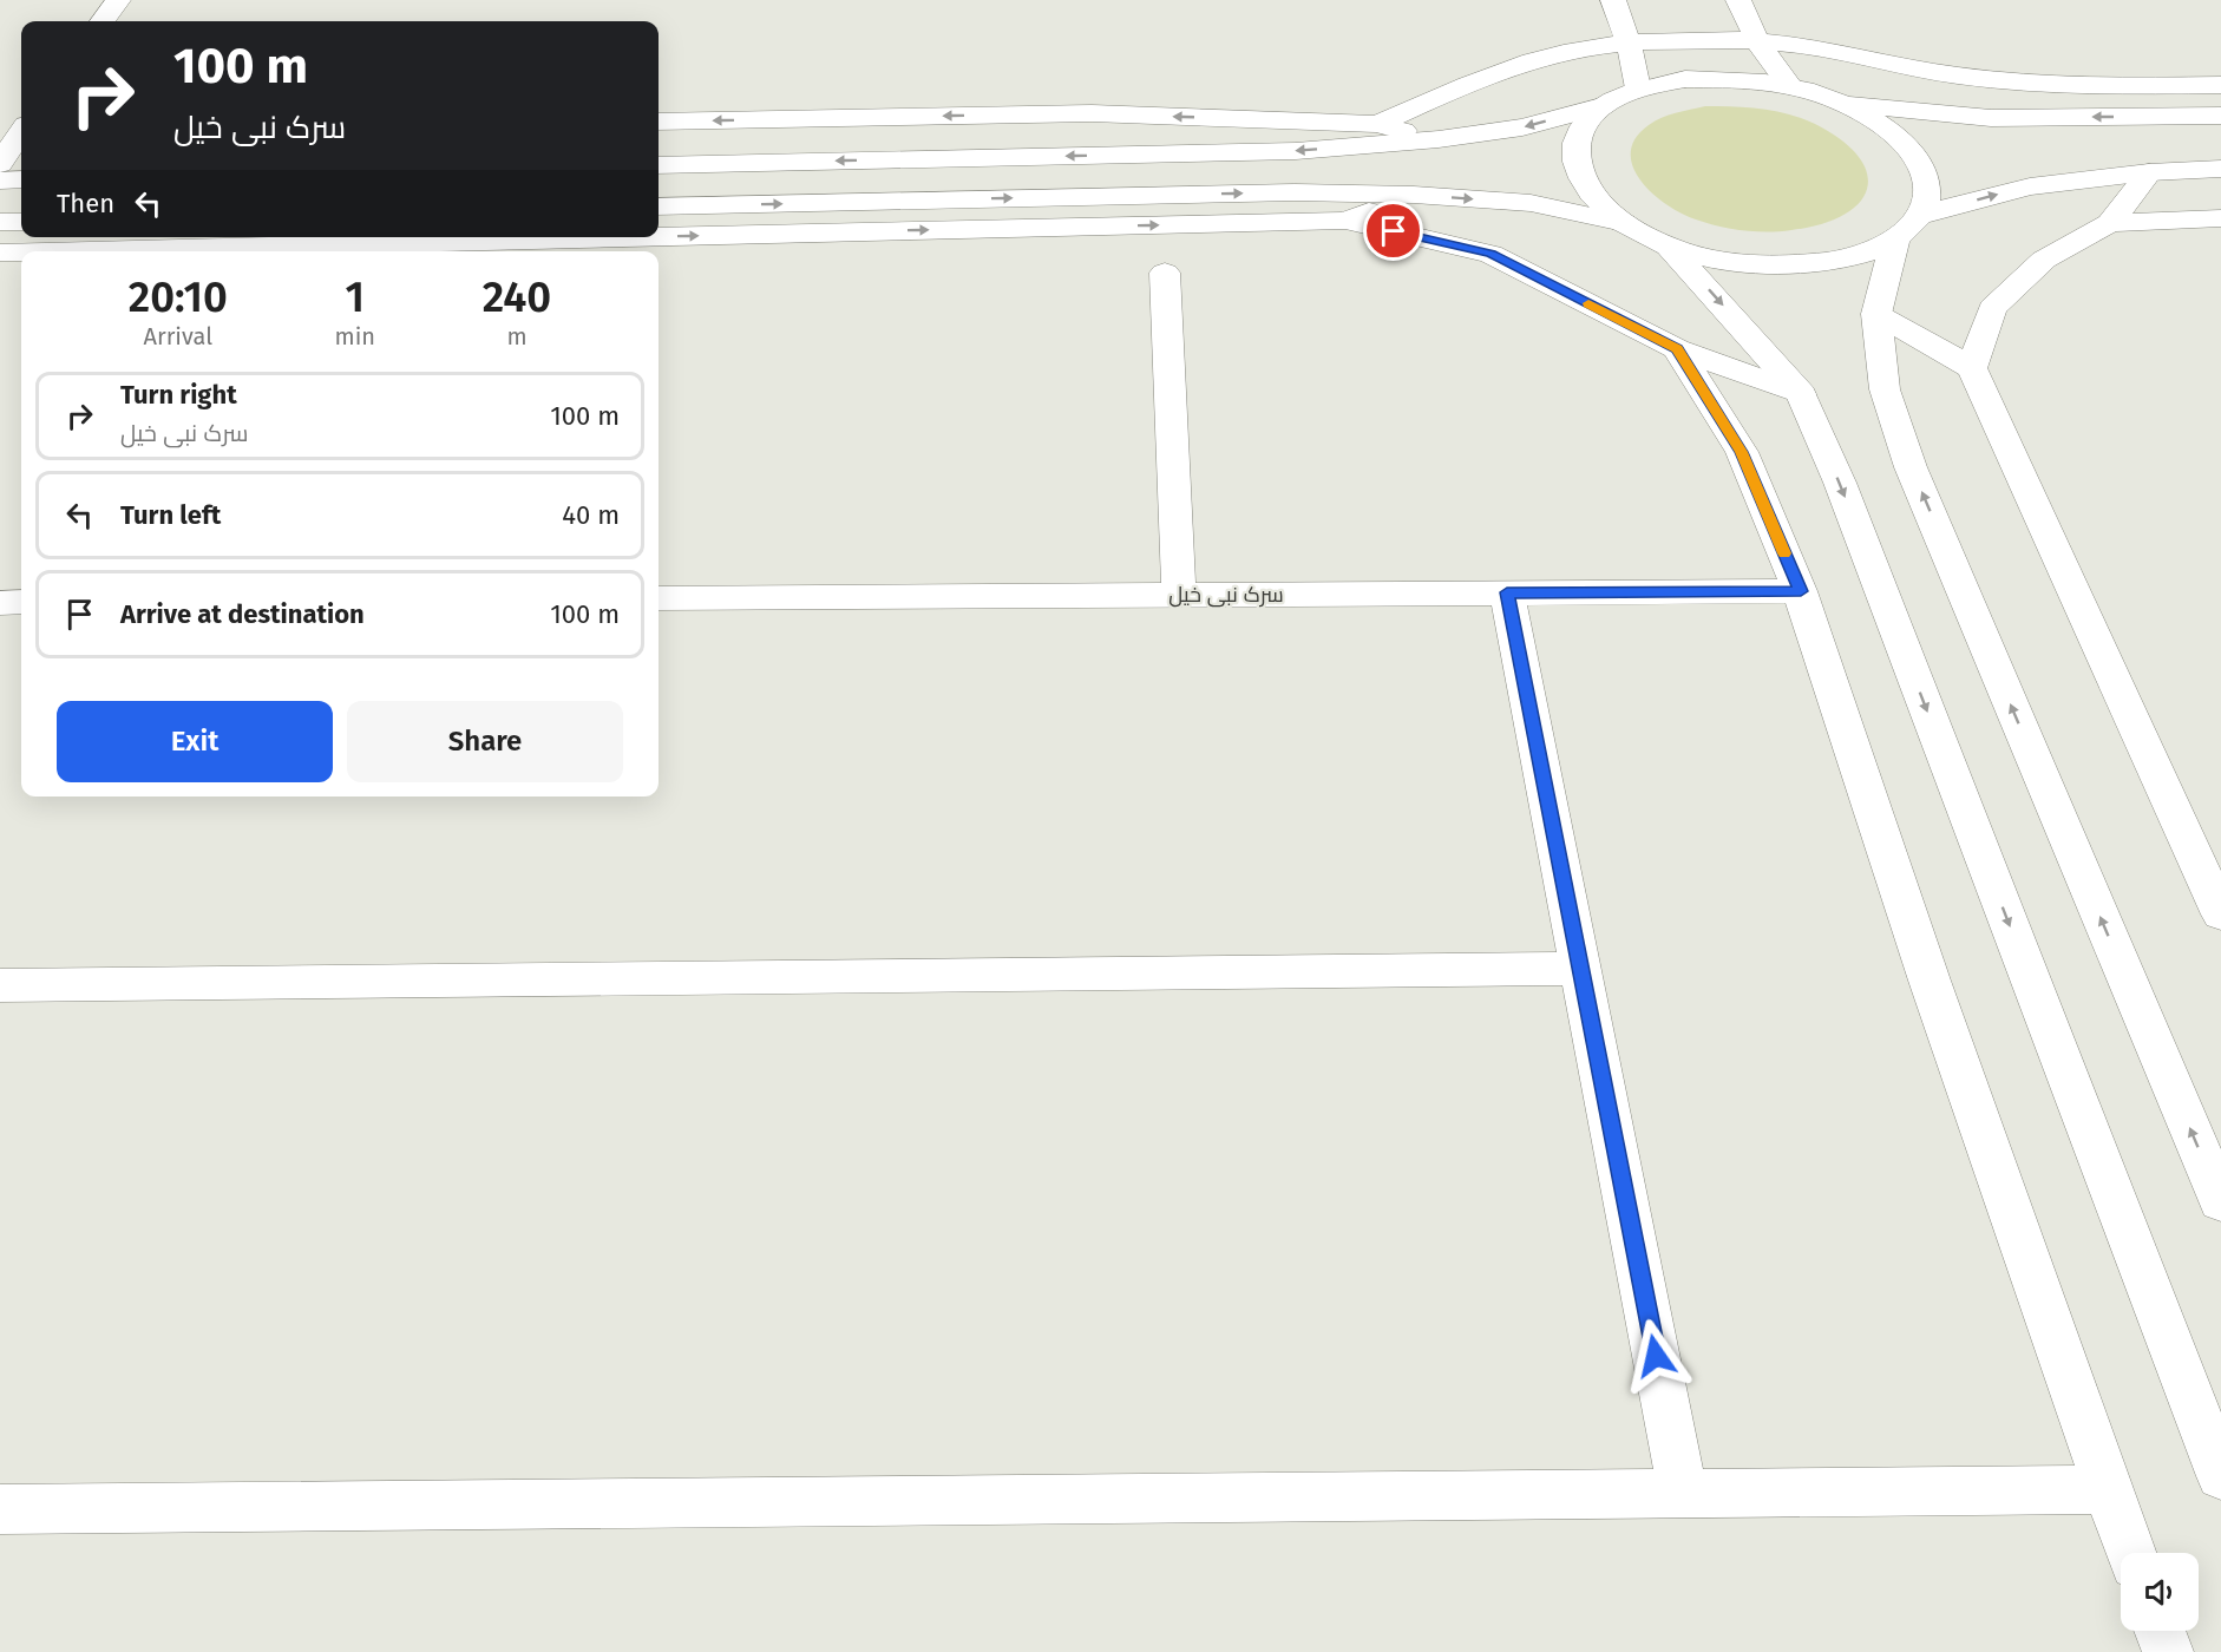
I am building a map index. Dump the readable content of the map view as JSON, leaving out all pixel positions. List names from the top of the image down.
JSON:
{
  "streets": {
    "main road": ["سرک نبی خیل"]
  },
  "page": {
    "turn": ["100 m", "سرک نبی خیل"],
    "then": "Then",
    "eta": [
      "20:10",
      "Arrival",
      "1",
      "min",
      "240",
      "m"
    ],
    "list": [
      {
        "name": "Turn right",
        "note": "سرک نبی خیل",
        "value": "100 m"
      },
      {
        "name": "Turn left",
        "value": "40 m"
      },
      {
        "name": "Arrive at destination",
        "value": "100 m"
      }
    ],
    "buttons": ["Exit", "Share"]
  }
}
